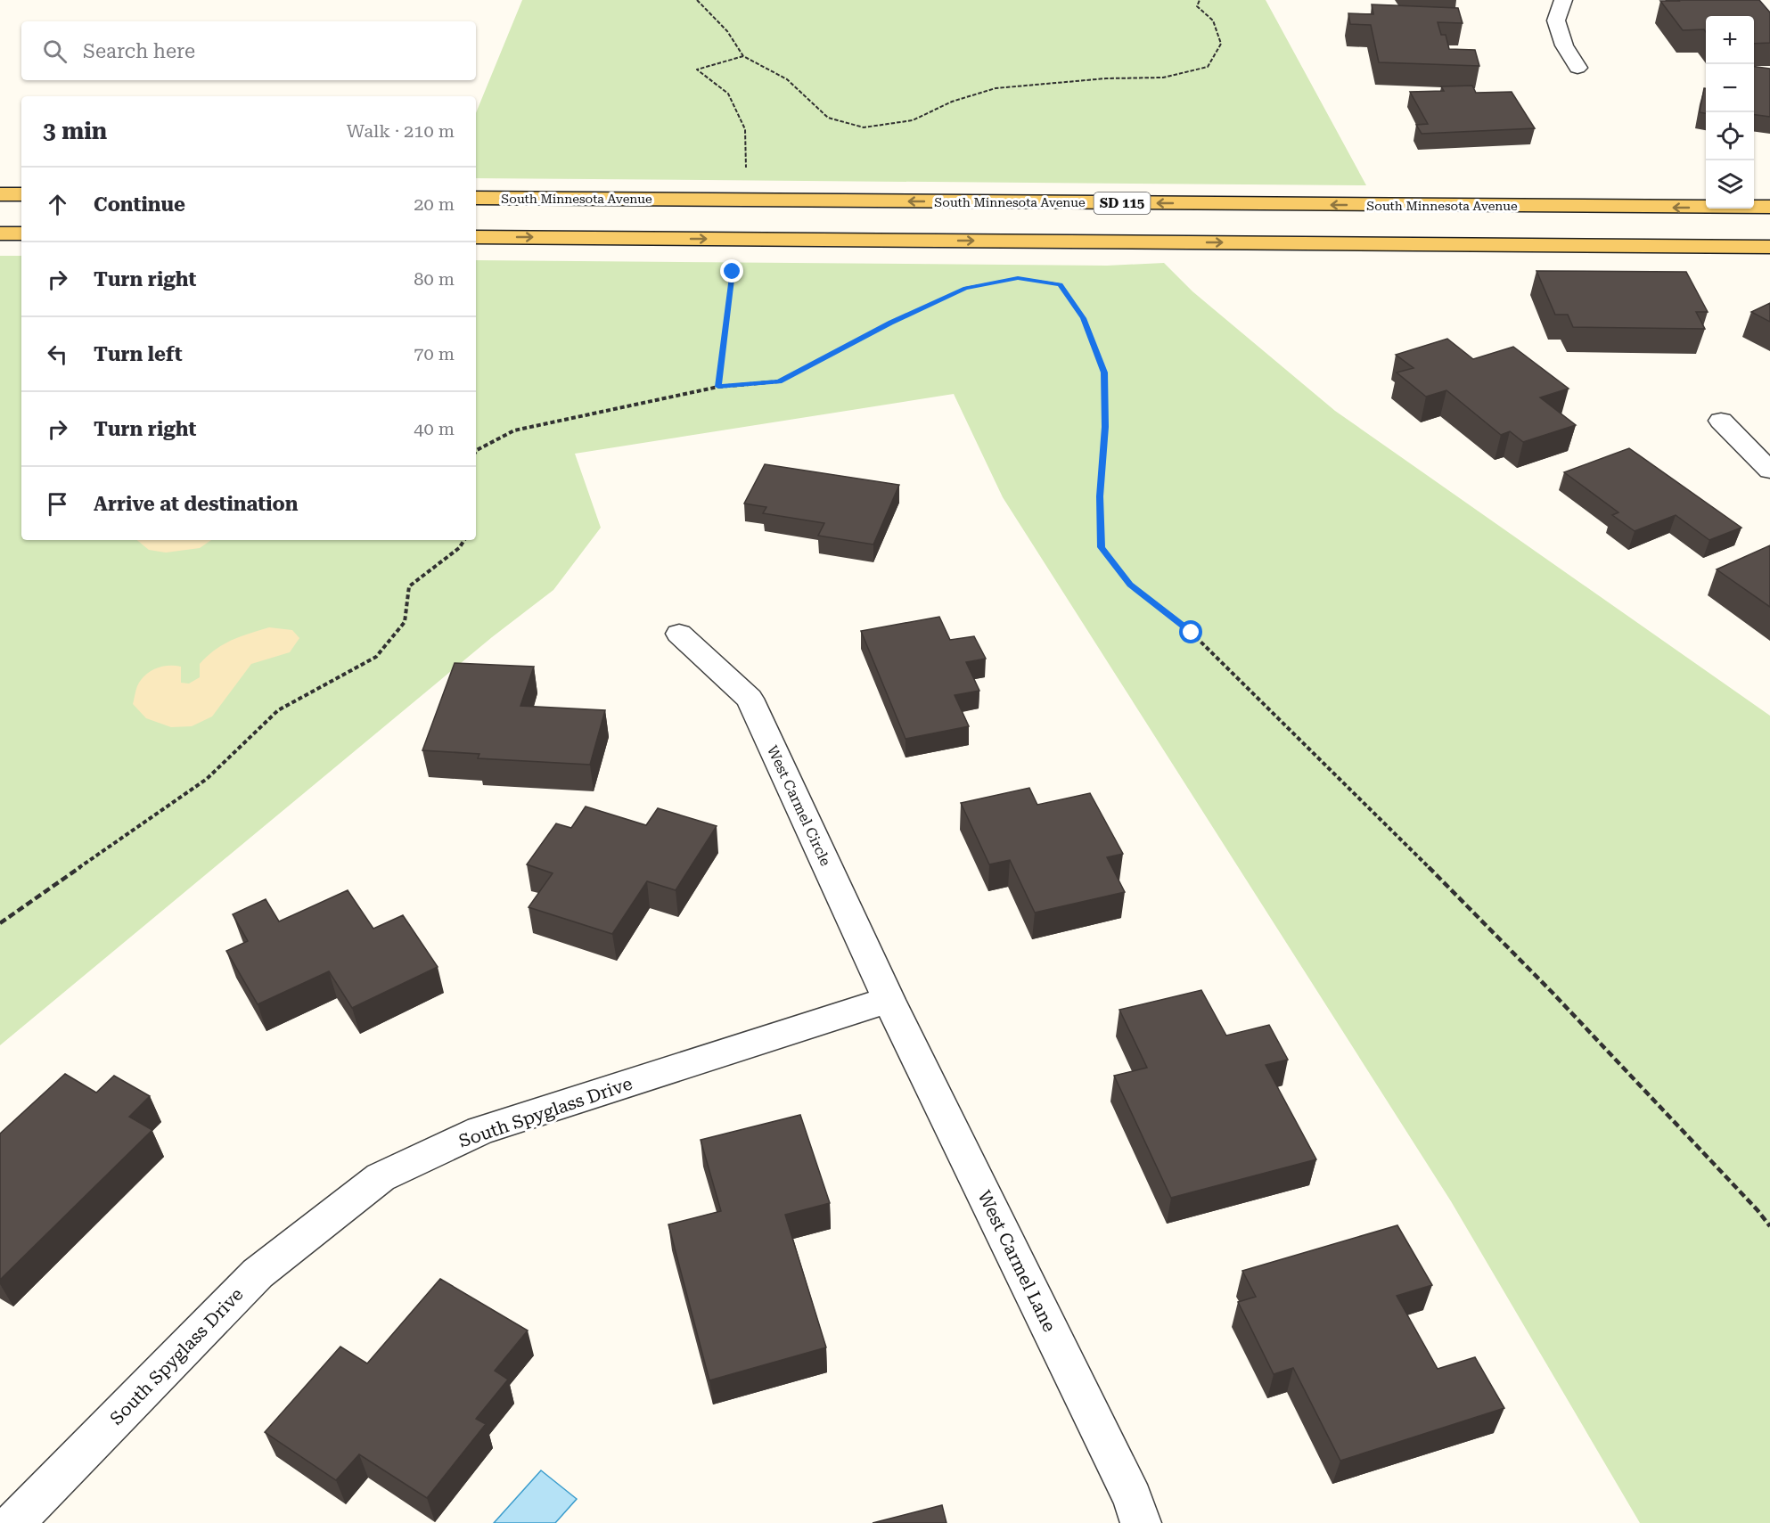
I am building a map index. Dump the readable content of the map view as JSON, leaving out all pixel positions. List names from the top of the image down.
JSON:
{
  "streets": {
    "main road": ["South Minnesota Avenue", "SD 115"],
    "street": ["West Carmel Circle", "South Spyglass Drive", "West Carmel Lane"]
  },
  "crossings": [
    ["West Carmel Circle", "South Spyglass Drive"],
    ["West Carmel Circle", "West Carmel Lane"],
    ["South Spyglass Drive", "West Carmel Lane"]
  ],
  "page": {
    "map_buttons": ["+", "−"],
    "search": "Search here",
    "heading": ["3 min", "Walk · 210 m"],
    "list": [
      ["Continue", "20 m"],
      ["Turn right", "80 m"],
      ["Turn left", "70 m"],
      ["Turn right", "40 m"],
      "Arrive at destination"
    ]
  }
}
